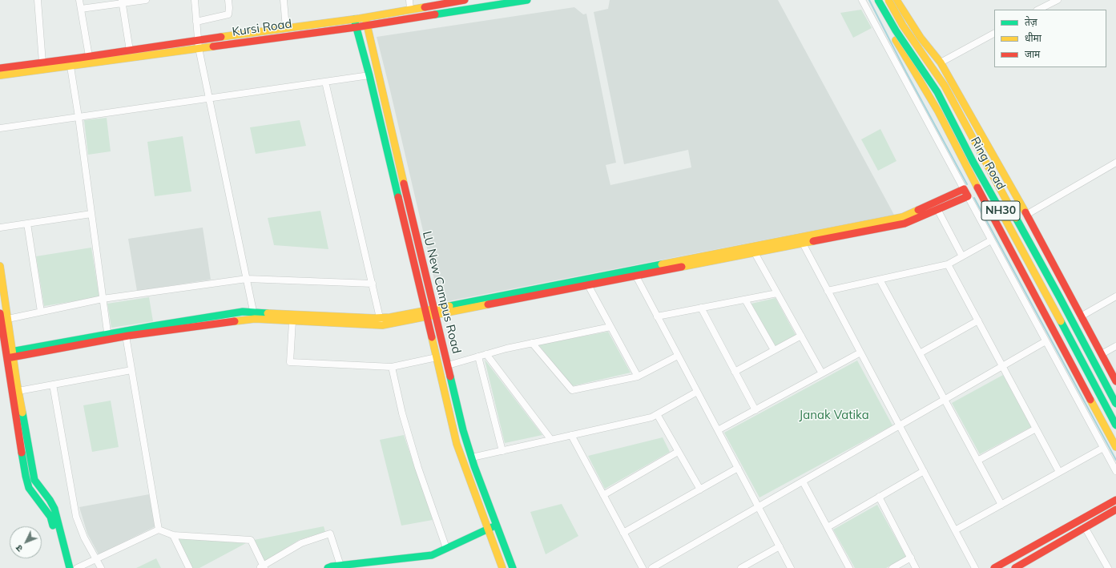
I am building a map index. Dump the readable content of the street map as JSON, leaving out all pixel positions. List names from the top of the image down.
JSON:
{
  "streets": {
    "main road": [
      "Kursi Road",
      "Ring Road",
      "NH30",
      "LU New Campus Road"
    ]
  },
  "crossings": [
    ["Kursi Road", "LU New Campus Road"]
  ],
  "parks": ["Janak Vatika"],
  "legend": ["तेज़", "धीमा", "जाम"],
  "north": "bottom left"
}
